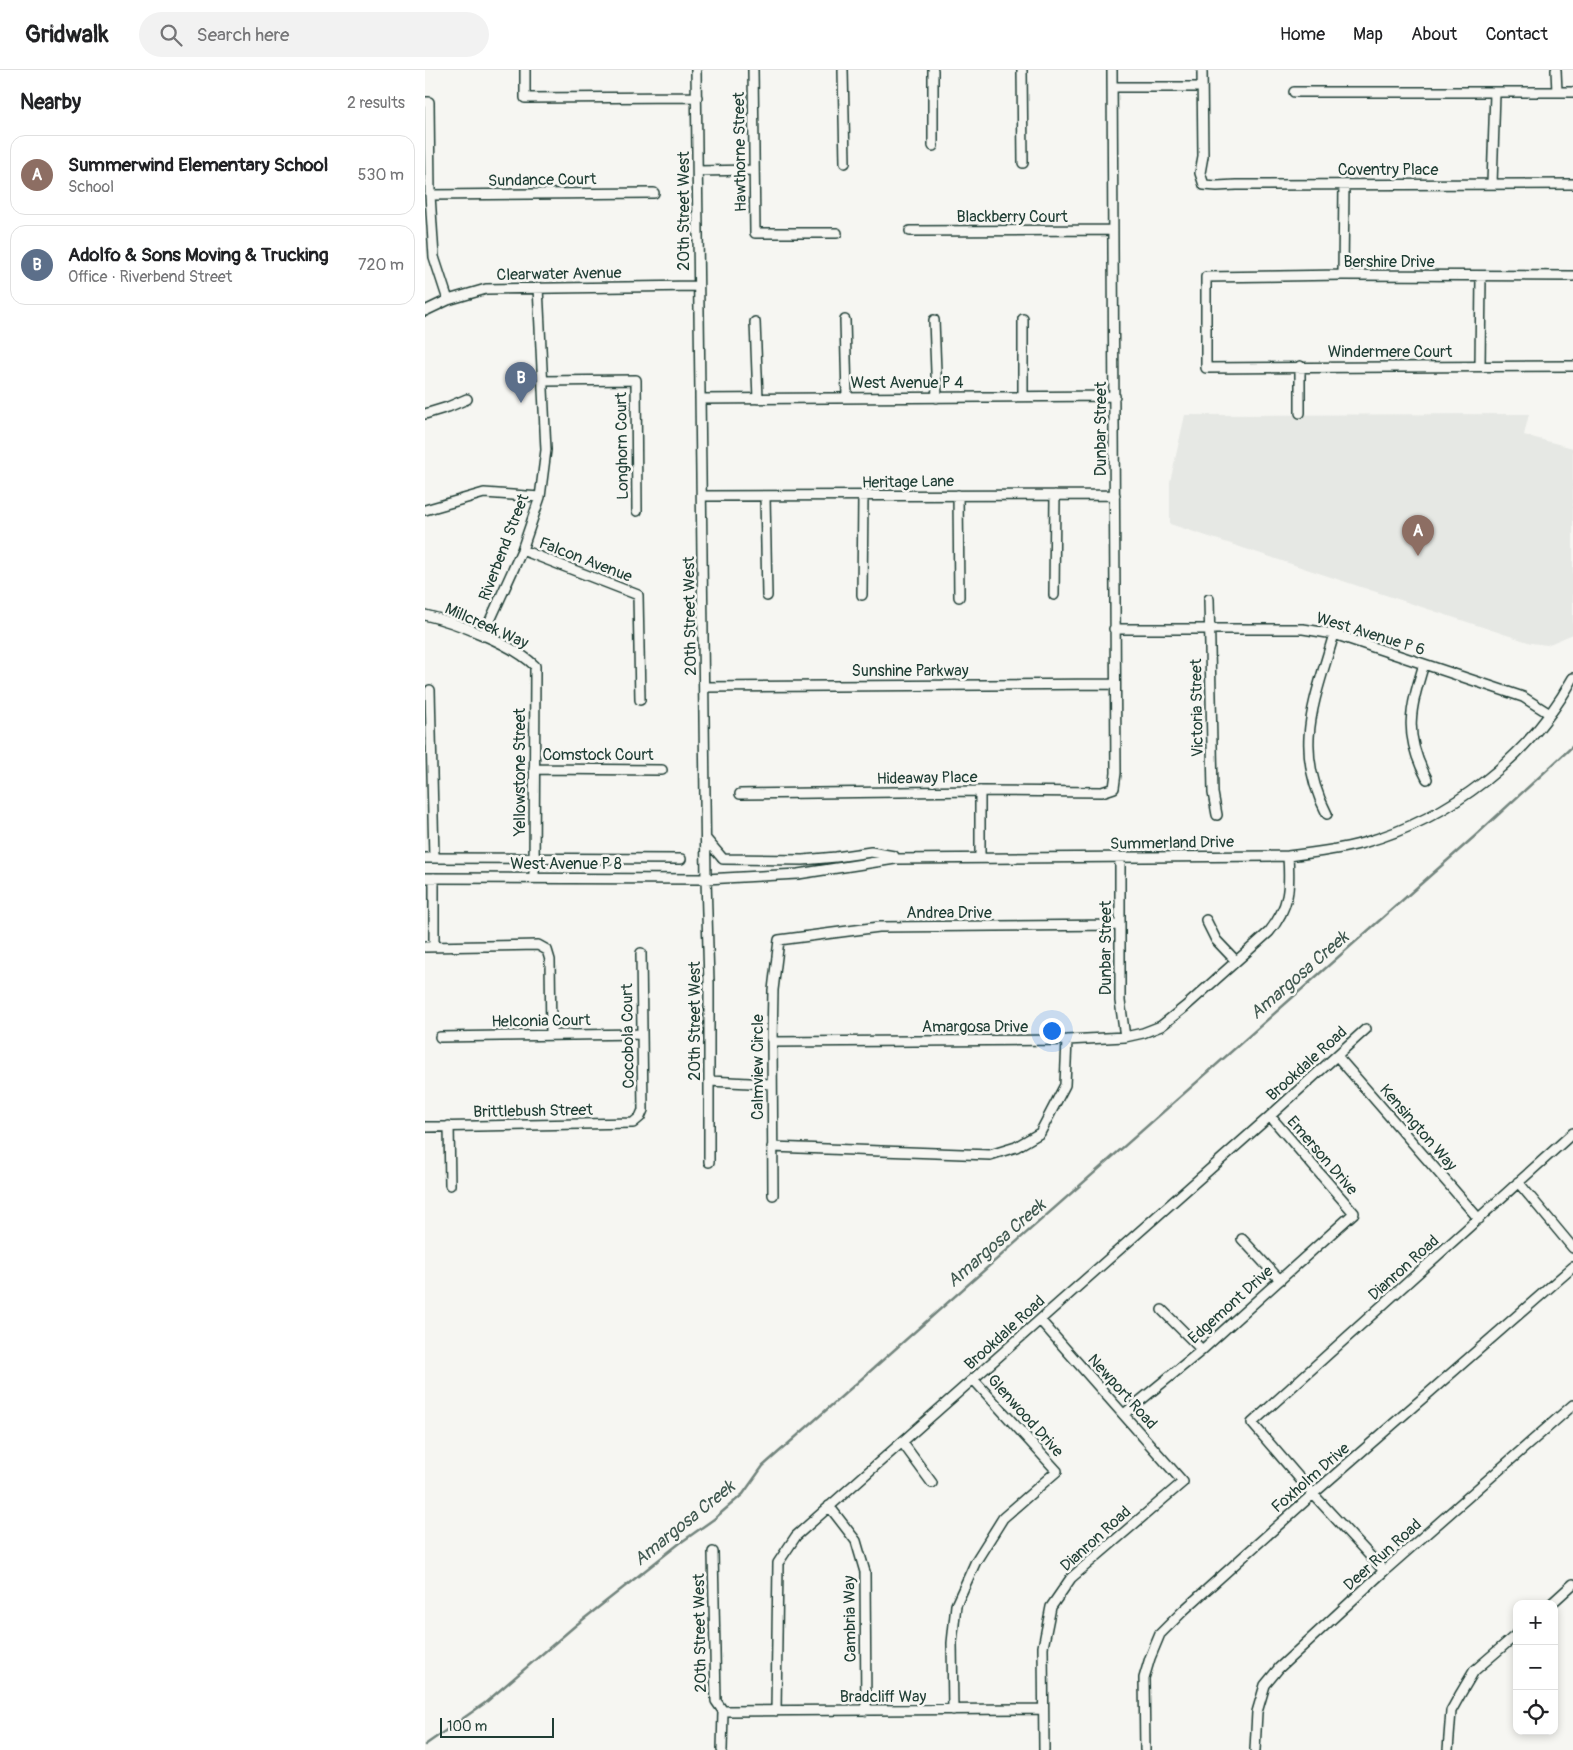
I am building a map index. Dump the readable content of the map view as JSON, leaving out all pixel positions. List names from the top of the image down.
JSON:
{
  "streets": {
    "street": [
      "Hawthorne Street",
      "Coventry Place",
      "Sundance Court",
      "20th Street West",
      "Blackberry Court",
      "Bershire Drive",
      "Clearwater Avenue",
      "Windermere Court",
      "West Avenue P 4",
      "Dunbar Street",
      "Longhorn Court",
      "Heritage Lane",
      "Riverbend Street",
      "Falcon Avenue",
      "Millcreek Way",
      "West Avenue P 6",
      "Sunshine Parkway",
      "Victoria Street",
      "Comstock Court",
      "Yellowstone Street",
      "Hideaway Place",
      "Summerland Drive",
      "West Avenue P 8",
      "Andrea Drive",
      "Helconia Court",
      "Amargosa Drive",
      "Cocobola Court",
      "Brookdale Road",
      "Calmview Circle",
      "Brittlebush Street",
      "Kensington Way",
      "Emerson Drive",
      "Dianron Road",
      "Edgemont Drive",
      "Newport Road",
      "Glenwood Drive",
      "Foxholm Drive",
      "Deer Run Road",
      "Cambria Way",
      "Bradcliff Way"
    ]
  },
  "crossings": [
    ["20th Street West", "Clearwater Avenue"],
    ["20th Street West", "West Avenue P 4"],
    ["20th Street West", "Heritage Lane"],
    ["20th Street West", "Sunshine Parkway"],
    ["20th Street West", "Summerland Drive"],
    ["20th Street West", "West Avenue P 8"],
    ["20th Street West", "Bradcliff Way"],
    ["Blackberry Court", "Dunbar Street"],
    ["Bershire Drive", "Windermere Court"],
    ["Clearwater Avenue", "Riverbend Street"],
    ["West Avenue P 4", "Dunbar Street"],
    ["Dunbar Street", "Heritage Lane"],
    ["Dunbar Street", "West Avenue P 6"],
    ["Dunbar Street", "Sunshine Parkway"],
    ["Dunbar Street", "Hideaway Place"],
    ["Dunbar Street", "Summerland Drive"],
    ["Dunbar Street", "Andrea Drive"],
    ["Dunbar Street", "Amargosa Drive"],
    ["Longhorn Court", "Riverbend Street"],
    ["Riverbend Street", "Falcon Avenue"],
    ["Riverbend Street", "Millcreek Way"],
    ["Millcreek Way", "Yellowstone Street"],
    ["West Avenue P 6", "Victoria Street"],
    ["West Avenue P 6", "Summerland Drive"],
    ["Comstock Court", "Yellowstone Street"],
    ["Yellowstone Street", "West Avenue P 8"],
    ["Summerland Drive", "West Avenue P 8"],
    ["Summerland Drive", "Amargosa Drive"],
    ["Andrea Drive", "Calmview Circle"],
    ["Helconia Court", "Cocobola Court"],
    ["Amargosa Drive", "Calmview Circle"],
    ["Cocobola Court", "Brittlebush Street"],
    ["Brookdale Road", "Kensington Way"],
    ["Brookdale Road", "Emerson Drive"],
    ["Brookdale Road", "Newport Road"],
    ["Brookdale Road", "Glenwood Drive"],
    ["Brookdale Road", "Cambria Way"],
    ["Brookdale Road", "Bradcliff Way"],
    ["Kensington Way", "Dianron Road"],
    ["Emerson Drive", "Edgemont Drive"],
    ["Dianron Road", "Newport Road"],
    ["Dianron Road", "Foxholm Drive"],
    ["Dianron Road", "Bradcliff Way"],
    ["Edgemont Drive", "Newport Road"],
    ["Glenwood Drive", "Bradcliff Way"],
    ["Cambria Way", "Bradcliff Way"]
  ],
  "water": ["Amargosa Creek"],
  "scale_bar": "100 m",
  "page": {
    "header": "Gridwalk",
    "search": "Search here",
    "nav": [
      "Home",
      "Map",
      "About",
      "Contact"
    ],
    "heading": ["Nearby", "2 results"],
    "list": [
      {
        "mark": "A",
        "name": "Summerwind Elementary School",
        "note": "School",
        "value": "530 m"
      },
      {
        "mark": "B",
        "name": "Adolfo & Sons Moving & Trucking",
        "note": "Office · Riverbend Street",
        "value": "720 m"
      }
    ],
    "pins": ["B", "A"],
    "map_buttons": ["+", "−"],
    "scale": "100 m"
  }
}
